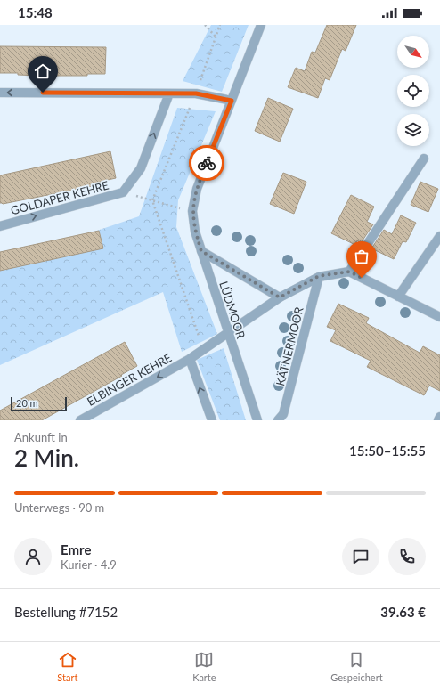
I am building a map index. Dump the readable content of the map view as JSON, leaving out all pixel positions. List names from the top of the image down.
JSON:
{
  "streets": {
    "street": [
      "GOLDAPER KEHRE",
      "LÜDMOOR",
      "KÄTNERMOOR",
      "ELBINGER KEHRE"
    ]
  },
  "crossings": [
    ["LÜDMOOR", "KÄTNERMOOR"],
    ["LÜDMOOR", "ELBINGER KEHRE"],
    ["KÄTNERMOOR", "ELBINGER KEHRE"]
  ],
  "one_way": ["GOLDAPER KEHRE"],
  "scale_bar": "20 m",
  "north": "bottom right",
  "page": {
    "status": "15:48",
    "scale": "20 m",
    "heading": ["2 Min.", "Ankunft in", "15:50–15:55"],
    "panel": [
      "Emre",
      "Kurier · 4.9",
      "Bestellung #7152",
      "39.63 €"
    ],
    "bar": "Unterwegs · 90 m",
    "tabs": ["Start", "Karte", "Gespeichert"]
  }
}
